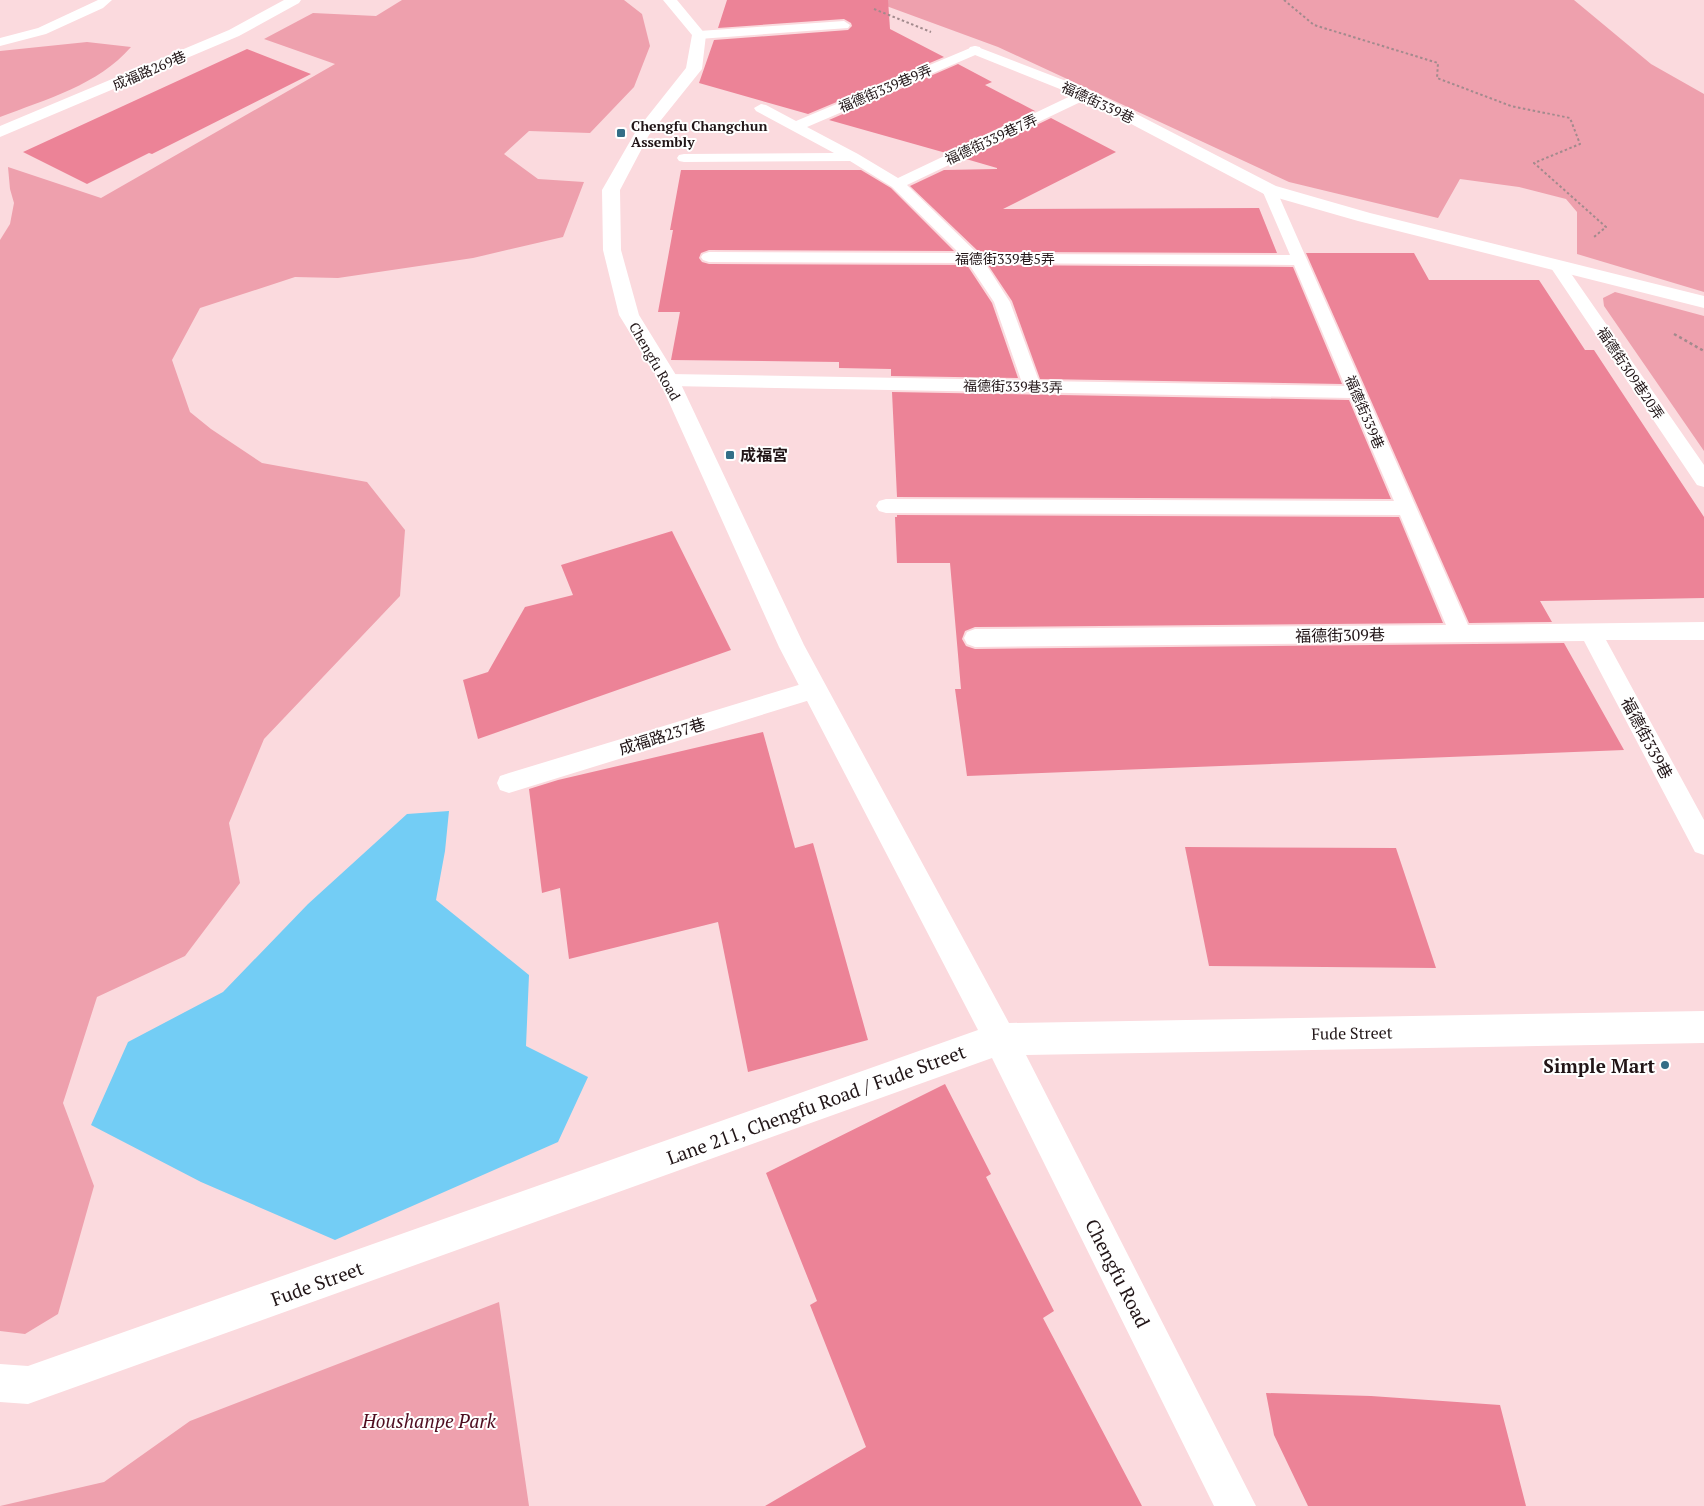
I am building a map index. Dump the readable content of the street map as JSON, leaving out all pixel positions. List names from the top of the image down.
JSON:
{
  "streets": {
    "street": [
      "成福路269巷",
      "福德街339巷",
      "Chengfu Road",
      "Fude Street",
      "Lane 211, Chengfu Road / Fude Street"
    ],
    "lane": [
      "福德街339巷9弄",
      "福德街339巷7弄",
      "福德街339巷5弄",
      "福德街309巷20弄",
      "福德街339巷3弄",
      "福德街309巷",
      "成福路237巷"
    ]
  },
  "crossings": [
    ["福德街339巷9弄", "福德街339巷"],
    ["福德街339巷", "福德街339巷7弄"],
    ["福德街339巷", "福德街339巷5弄"],
    ["福德街339巷", "福德街309巷20弄"],
    ["福德街339巷", "福德街339巷3弄"],
    ["福德街339巷", "福德街309巷"],
    ["Chengfu Road", "福德街339巷3弄"],
    ["Chengfu Road", "成福路237巷"],
    ["Chengfu Road", "Fude Street"],
    ["Chengfu Road", "Lane 211, Chengfu Road / Fude Street"],
    ["Fude Street", "Lane 211, Chengfu Road / Fude Street"]
  ],
  "parks": ["Houshanpe Park"],
  "places": {
    "transit": ["Chengfu Changchun Assembly", "成福宮"],
    "other": ["Simple Mart"]
  }
}
